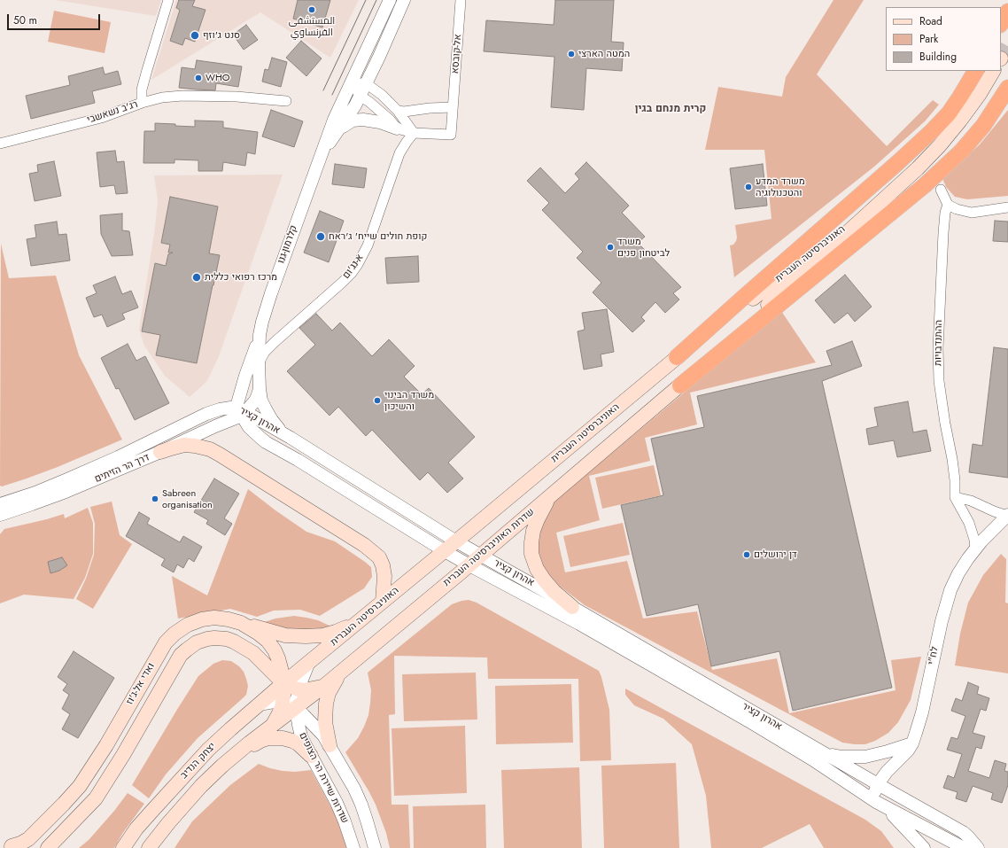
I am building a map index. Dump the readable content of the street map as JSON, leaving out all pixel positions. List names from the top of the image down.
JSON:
{
  "streets": {
    "main road": [
      "האוניברסיטה העברית",
      "שדרות האוניברסיטה העברית",
      "ואדי אל-ג'וז",
      "יצחק הנדיב"
    ],
    "street": [
      "אל-קובסא",
      "רג'ב נשאשבי",
      "קלרמון-גנו",
      "א-נג'ום",
      "ההתנדבויות",
      "אהרון קציר",
      "דרך הר הזיתים",
      "לח\"י",
      "שדרות שיירת הר הצופים"
    ]
  },
  "crossings": [
    ["אל-קובסא", "א-נג'ום"],
    ["קלרמון-גנו", "א-נג'ום"],
    ["קלרמון-גנו", "אהרון קציר"],
    ["קלרמון-גנו", "דרך הר הזיתים"],
    ["האוניברסיטה העברית", "אהרון קציר"],
    ["האוניברסיטה העברית", "שדרות האוניברסיטה העברית"],
    ["האוניברסיטה העברית", "ואדי אל-ג'וז"],
    ["האוניברסיטה העברית", "יצחק הנדיב"],
    ["האוניברסיטה העברית", "שדרות שיירת הר הצופים"],
    ["ההתנדבויות", "לח\"י"],
    ["אהרון קציר", "דרך הר הזיתים"],
    ["אהרון קציר", "שדרות האוניברסיטה העברית"],
    ["אהרון קציר", "לח\"י"],
    ["שדרות האוניברסיטה העברית", "ואדי אל-ג'וז"],
    ["שדרות האוניברסיטה העברית", "יצחק הנדיב"],
    ["שדרות האוניברסיטה העברית", "שדרות שיירת הר הצופים"],
    ["ואדי אל-ג'וז", "יצחק הנדיב"],
    ["ואדי אל-ג'וז", "שדרות שיירת הר הצופים"],
    ["יצחק הנדיב", "שדרות שיירת הר הצופים"]
  ],
  "districts": ["קרית מנחם בגין"],
  "places": [
    "المستشفى الفرنساوي",
    "סנט ג'וזף",
    "המטה הארצי",
    "WHO",
    "משרד המדע והטכנולוגיה",
    "קופת חולים שייח' ג'ראח",
    "משרד לביטחון פנים",
    "מרכז רפואי כללית",
    "משרד הבינוי והשיכון",
    "Sabreen organisation",
    "דן ירושלים"
  ],
  "legend": ["Road", "Park", "Building"],
  "scale_bar": "50 m"
}
